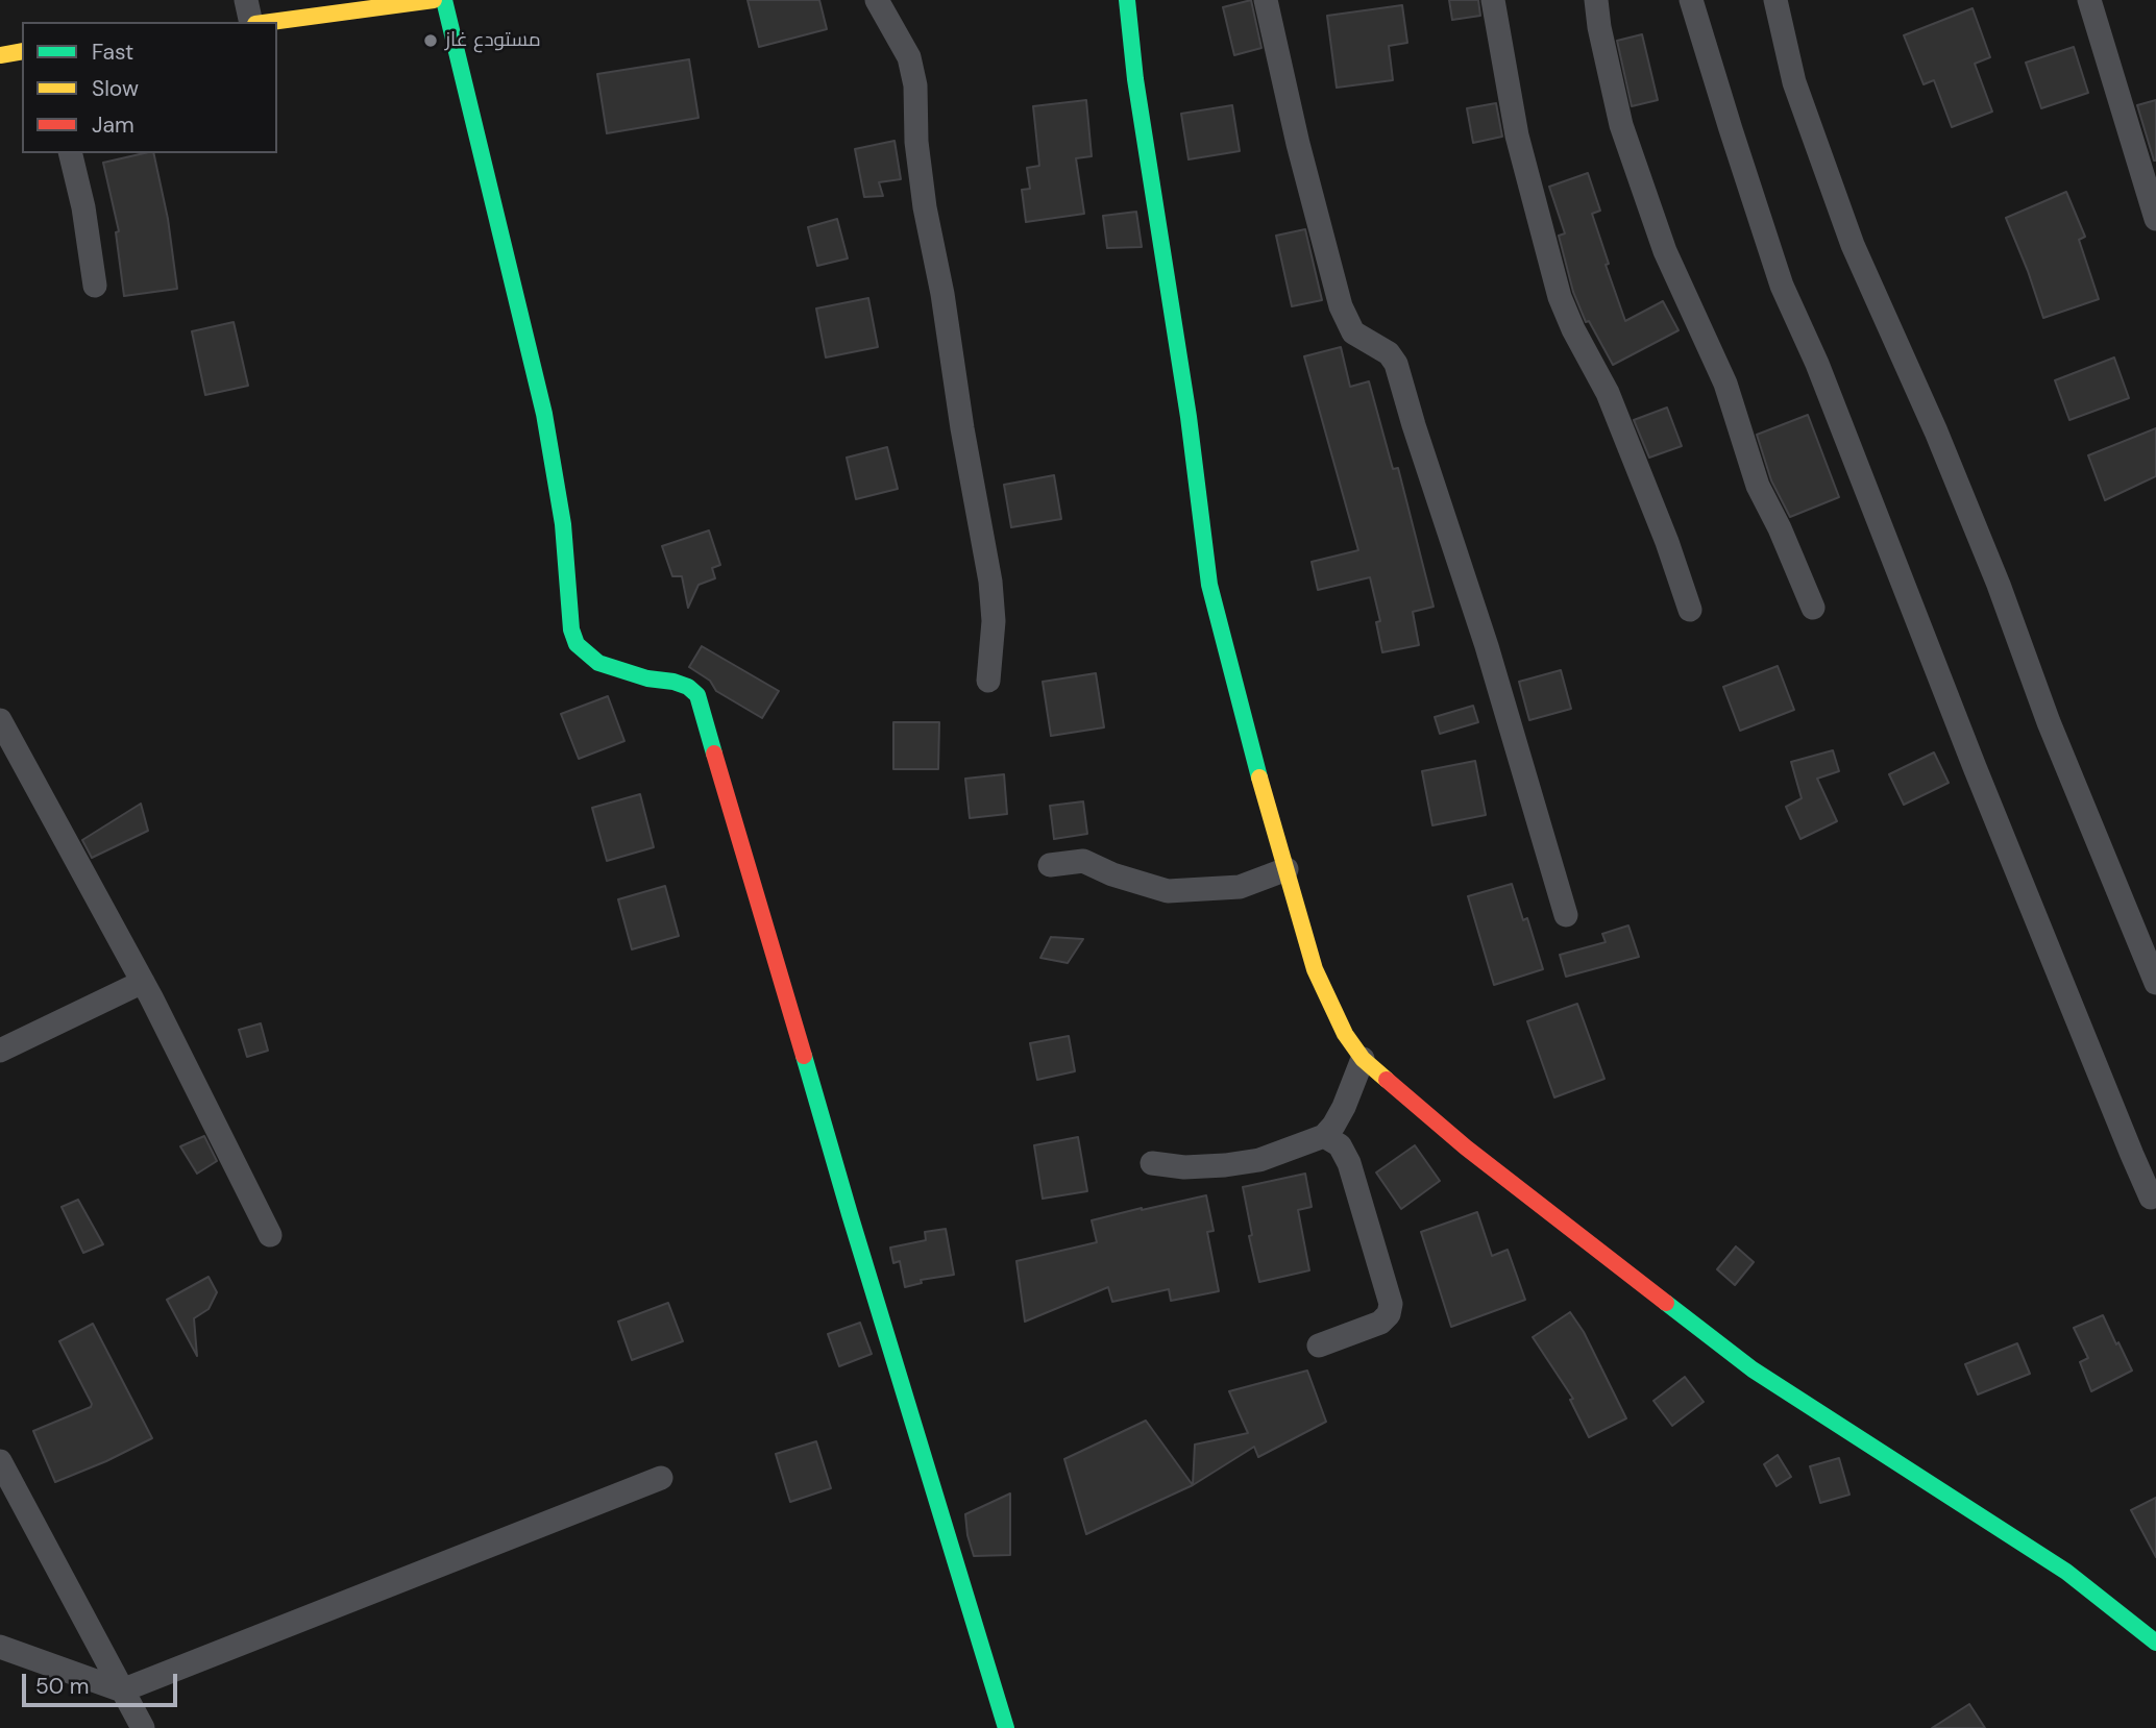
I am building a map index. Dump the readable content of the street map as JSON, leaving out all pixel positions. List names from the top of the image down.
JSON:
{
  "places": ["مستودع غاز"],
  "legend": ["Fast", "Slow", "Jam"],
  "scale_bar": "50 m"
}
